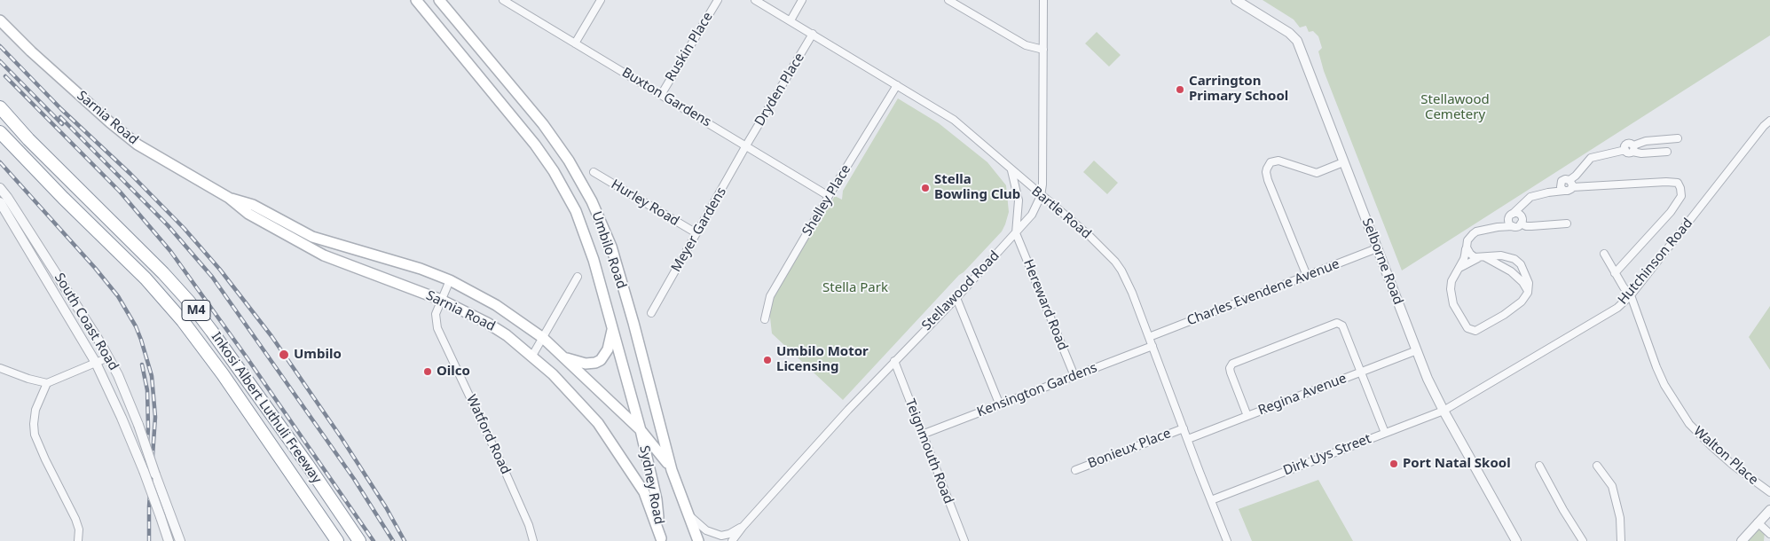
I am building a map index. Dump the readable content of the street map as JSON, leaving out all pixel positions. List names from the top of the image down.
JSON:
{
  "streets": {
    "highway": ["M4", "Inkosi Albert Luthuli Freeway"],
    "main road": ["Sarnia Road", "Umbilo Road", "Sydney Road"],
    "street": [
      "Ruskin Place",
      "Dryden Place",
      "Buxton Gardens",
      "Shelley Place",
      "Hurley Road",
      "Bartle Road",
      "Meyer Gardens",
      "Selborne Road",
      "Hutchinson Road",
      "Stellawood Road",
      "Charles Evendene Avenue",
      "Hereward Road",
      "South Coast Road",
      "Kensington Gardens",
      "Regina Avenue",
      "Watford Road",
      "Bonieux Place",
      "Teignmouth Road",
      "Dirk Uys Street",
      "Walton Place"
    ]
  },
  "crossings": [
    ["Ruskin Place", "Buxton Gardens"],
    ["Dryden Place", "Buxton Gardens"],
    ["Dryden Place", "Bartle Road"],
    ["Dryden Place", "Meyer Gardens"],
    ["Buxton Gardens", "Shelley Place"],
    ["Buxton Gardens", "Meyer Gardens"],
    ["Sarnia Road", "Umbilo Road"],
    ["Sarnia Road", "Watford Road"],
    ["Sarnia Road", "Sydney Road"],
    ["Shelley Place", "Bartle Road"],
    ["Hurley Road", "Meyer Gardens"],
    ["Bartle Road", "Stellawood Road"],
    ["Bartle Road", "Charles Evendene Avenue"],
    ["Bartle Road", "Kensington Gardens"],
    ["Bartle Road", "Regina Avenue"],
    ["Bartle Road", "Bonieux Place"],
    ["Bartle Road", "Dirk Uys Street"],
    ["Umbilo Road", "Stellawood Road"],
    ["Umbilo Road", "Sydney Road"],
    ["Selborne Road", "Hutchinson Road"],
    ["Selborne Road", "Charles Evendene Avenue"],
    ["Selborne Road", "Regina Avenue"],
    ["Selborne Road", "Dirk Uys Street"],
    ["Hutchinson Road", "Dirk Uys Street"],
    ["Hutchinson Road", "Walton Place"],
    ["Stellawood Road", "Hereward Road"],
    ["Stellawood Road", "Teignmouth Road"],
    ["Hereward Road", "Kensington Gardens"],
    ["Kensington Gardens", "Teignmouth Road"]
  ],
  "parks": ["Stellawood Cemetery", "Stella Park"],
  "places": [
    "Carrington Primary School",
    "Stella Bowling Club",
    "Umbilo",
    "Umbilo Motor Licensing",
    "Oilco",
    "Port Natal Skool"
  ]
}
